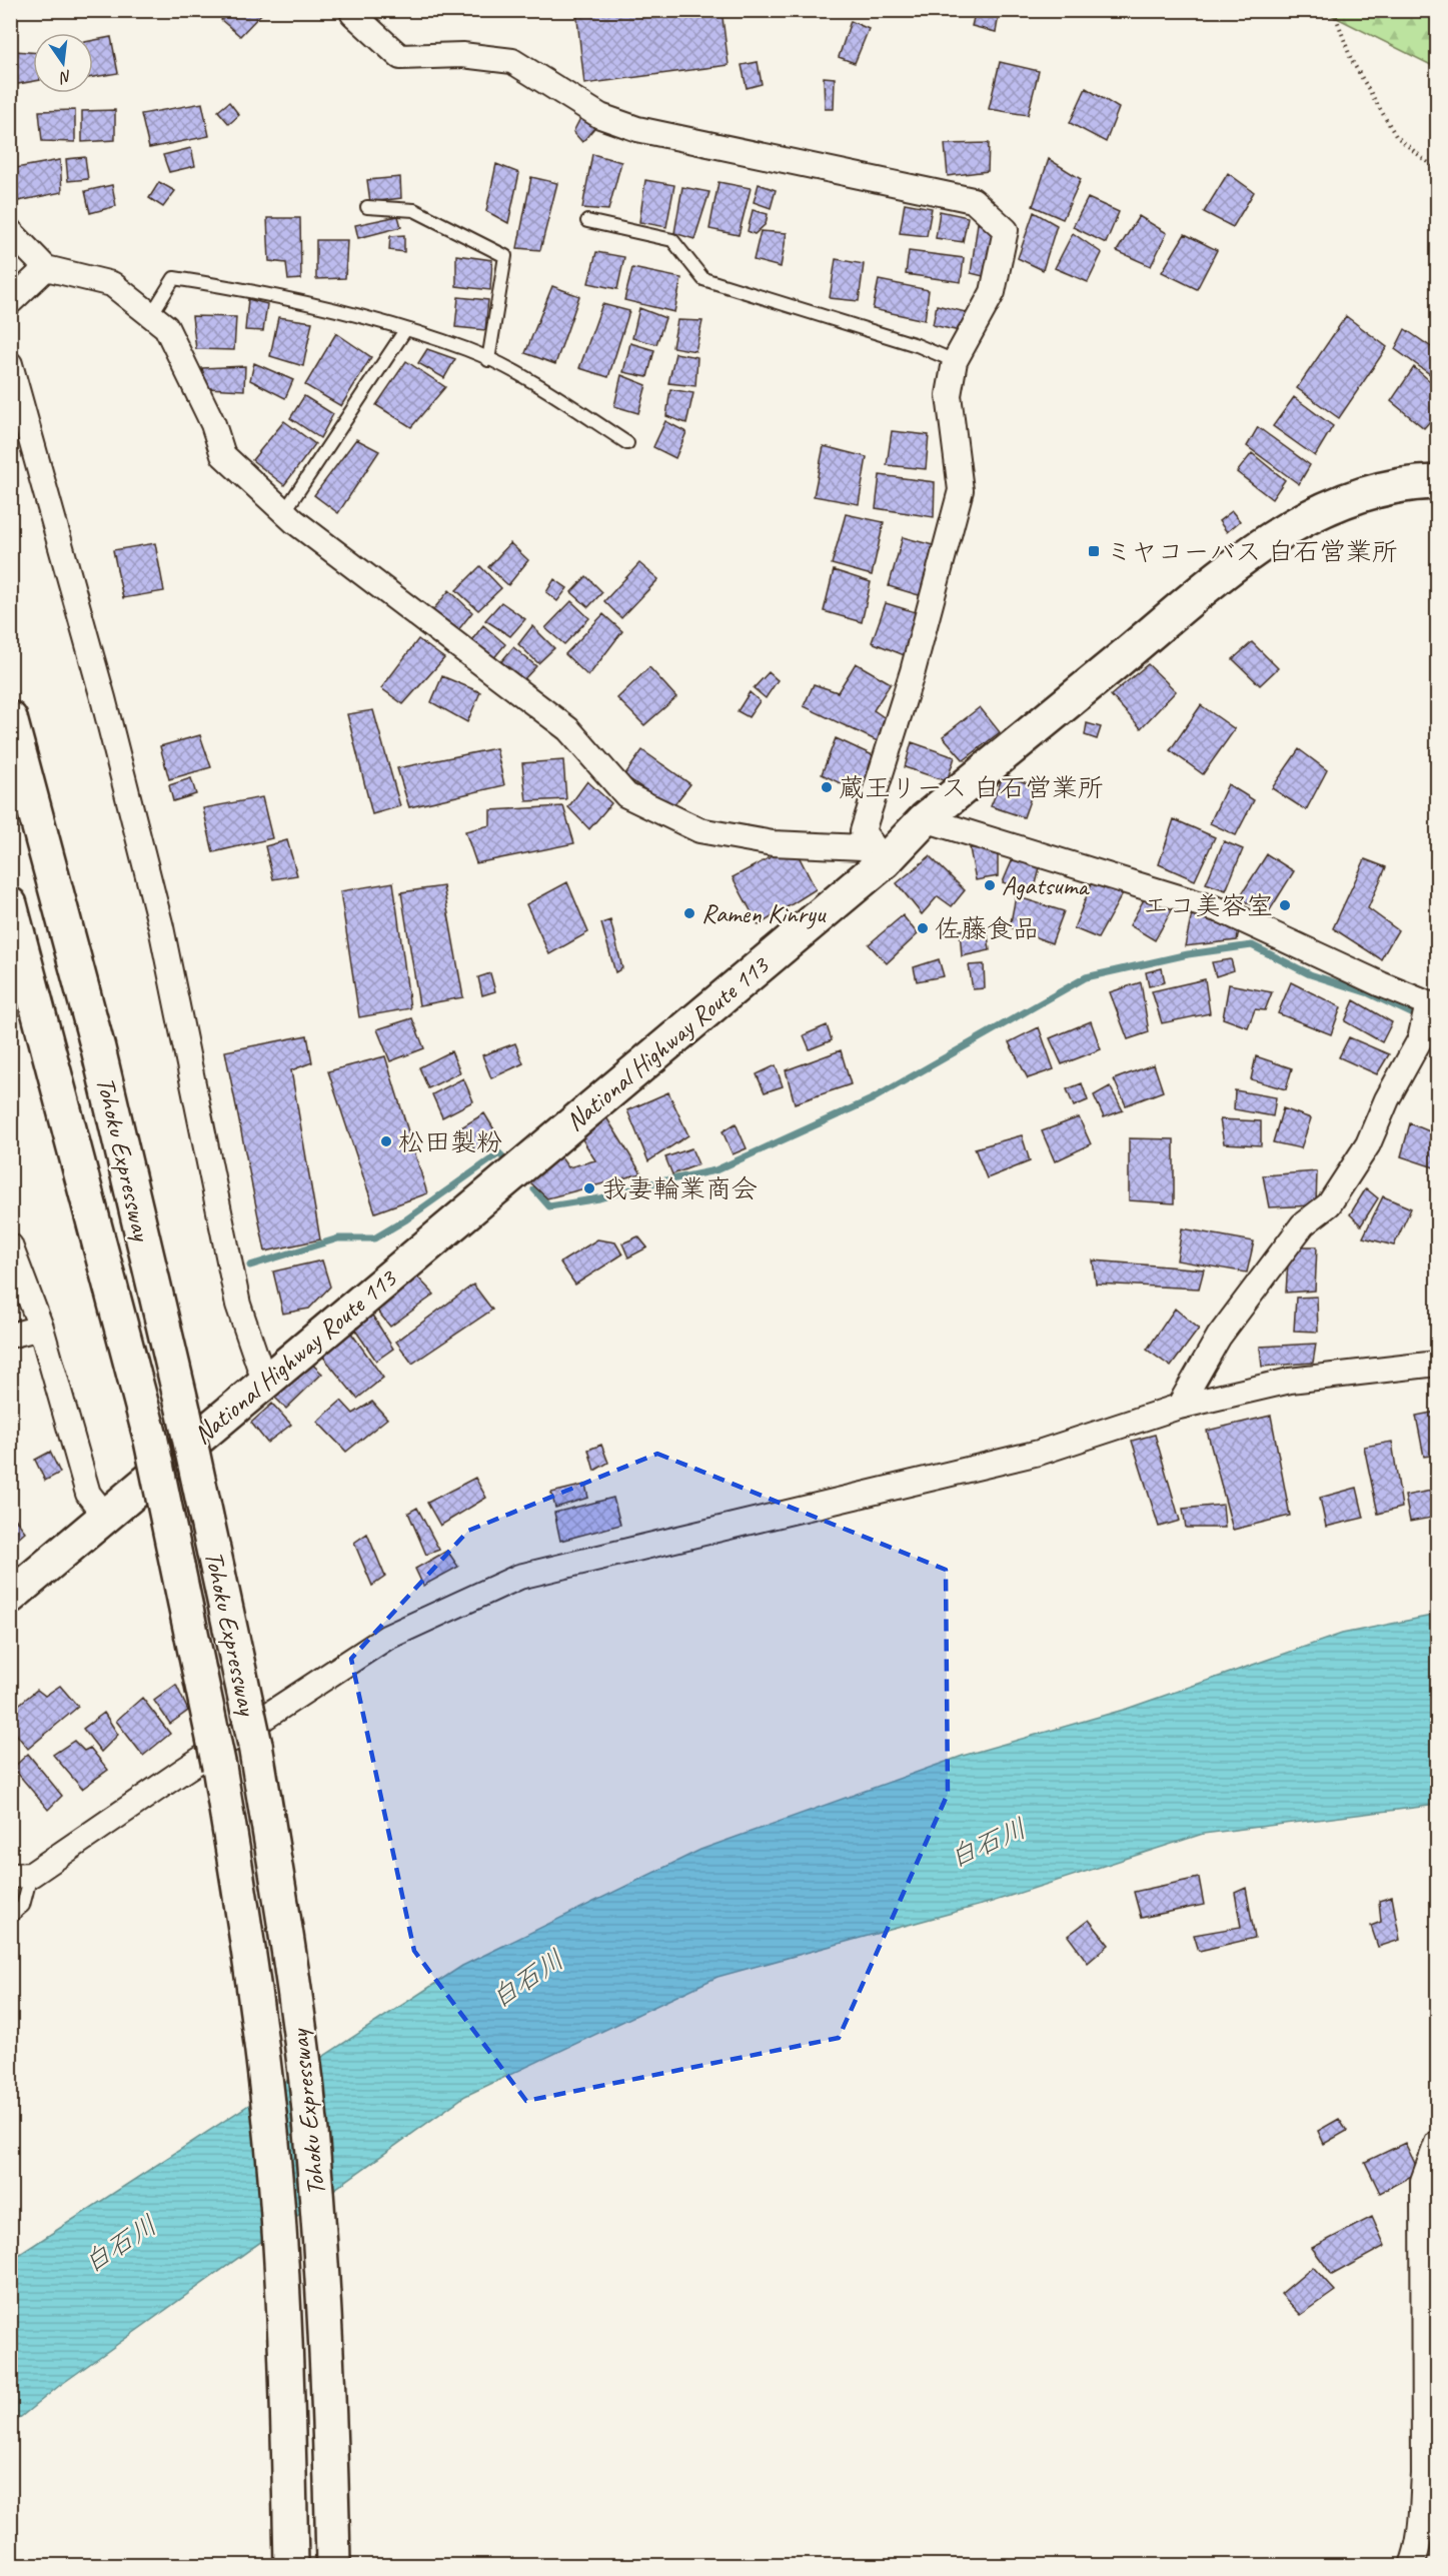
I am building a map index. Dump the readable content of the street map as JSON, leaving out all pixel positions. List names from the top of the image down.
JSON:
{
  "streets": {
    "highway": ["National Highway Route 113", "Tohoku Expressway"]
  },
  "water": ["白石川"],
  "places": {
    "transit": ["ミヤコーバス 白石営業所"],
    "other": [
      "蔵王リース 白石営業所",
      "Agatsuma",
      "エコ美容室",
      "Ramen Kinryu",
      "佐藤食品",
      "松田製粉",
      "我妻輪業商会"
    ]
  },
  "north": "bottom"
}
